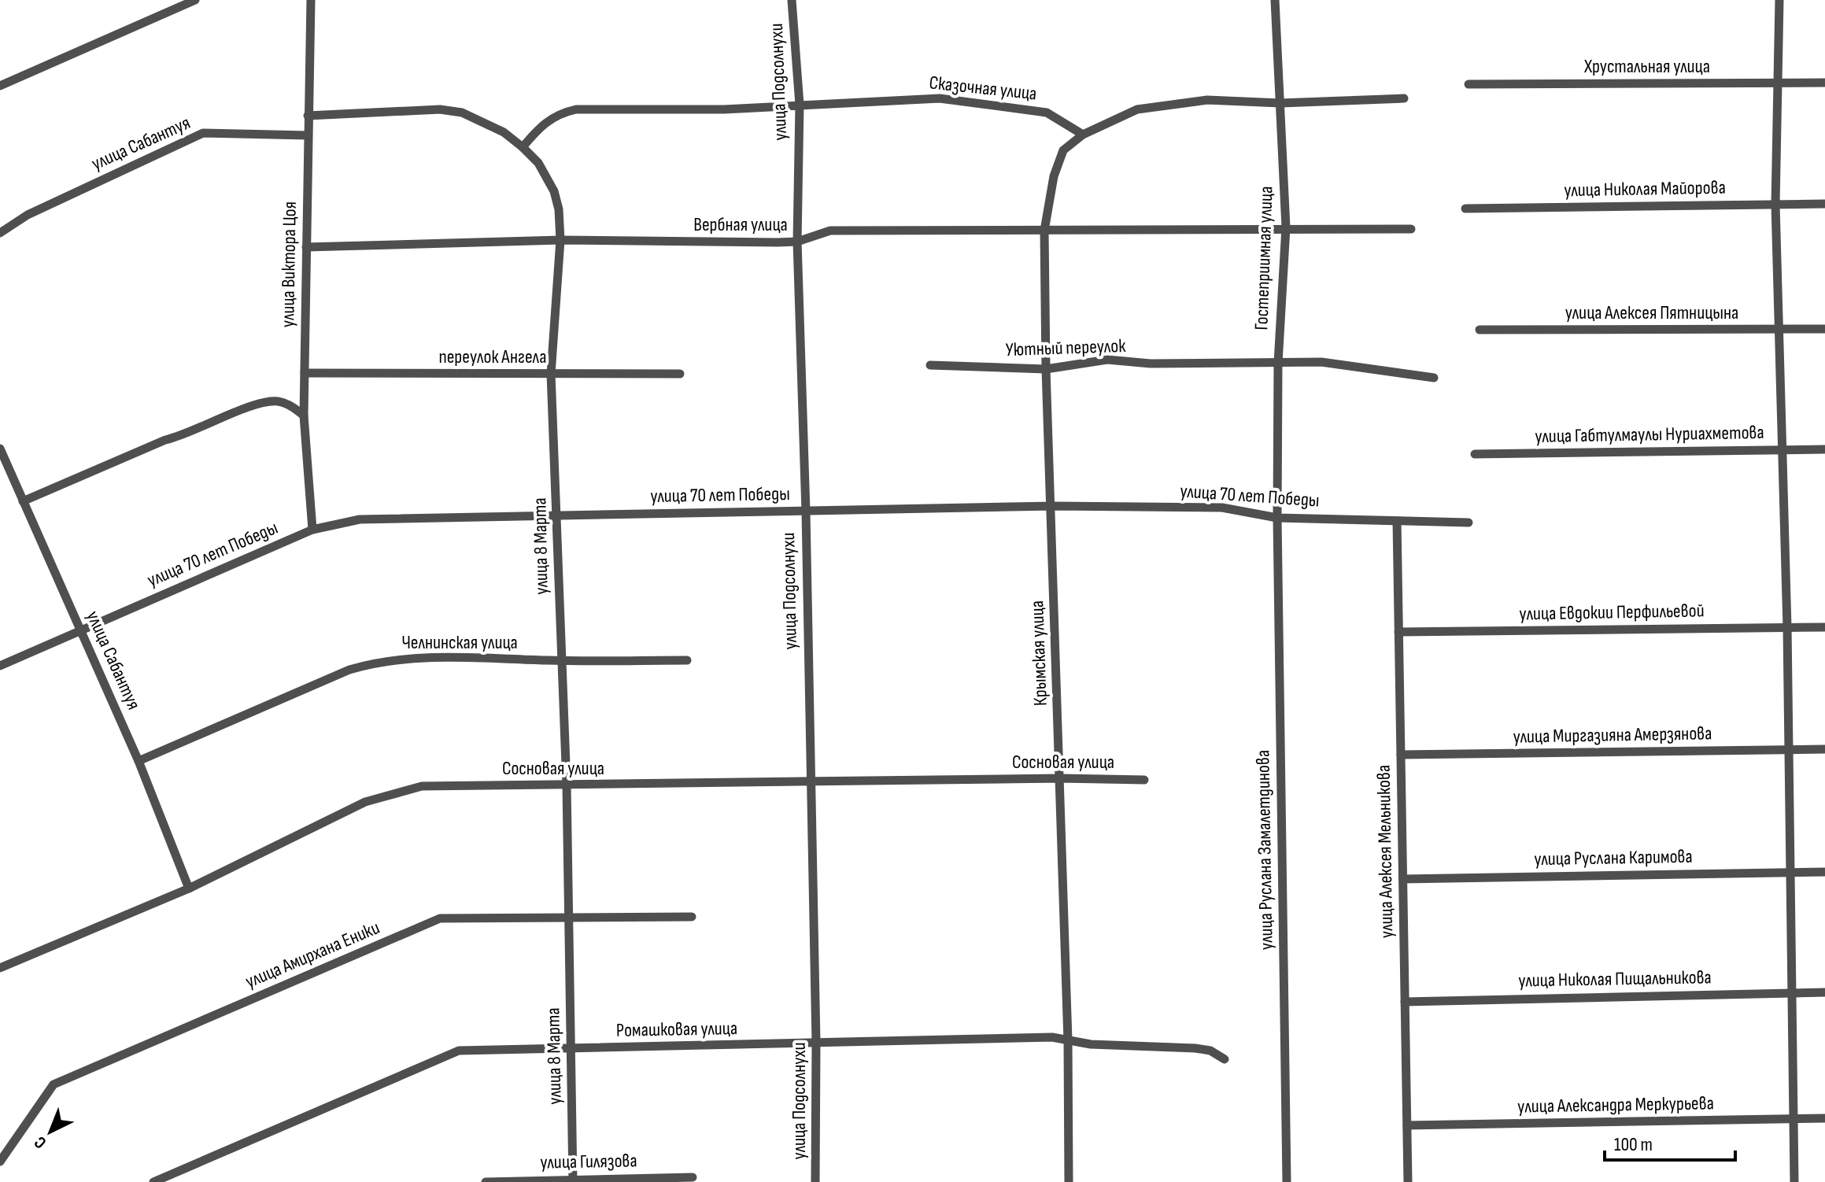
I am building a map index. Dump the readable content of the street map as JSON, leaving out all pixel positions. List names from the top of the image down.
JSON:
{
  "streets": {
    "street": [
      "Хрустальная улица",
      "улица Подсолнухи",
      "Сказочная улица",
      "улица Сабантуя",
      "улица Николая Майорова",
      "Вербная улица",
      "Гостеприимная улица",
      "улица Виктора Цоя",
      "улица Алексея Пятницына",
      "Уютный переулок",
      "переулок Ангела",
      "улица Габтулмаулы Нуриахметова",
      "улица 70 лет Победы",
      "улица 8 Марта",
      "улица Евдокии Перфильевой",
      "Челнинская улица",
      "Крымская улица",
      "улица Миргазияна Амерзянова",
      "Сосновая улица",
      "улица Руслана Замалетдинова",
      "улица Алексея Мельникова",
      "улица Руслана Каримова",
      "улица Амирхана Еники",
      "улица Николая Пищальникова",
      "Ромашковая улица",
      "улица Александра Меркурьева",
      "улица Гилязова"
    ]
  },
  "crossings": [
    ["улица Подсолнухи", "Сказочная улица"],
    ["улица Подсолнухи", "Вербная улица"],
    ["улица Подсолнухи", "улица 70 лет Победы"],
    ["улица Подсолнухи", "Сосновая улица"],
    ["улица Подсолнухи", "Ромашковая улица"],
    ["Сказочная улица", "улица 8 Марта"],
    ["Сказочная улица", "Крымская улица"],
    ["улица Сабантуя", "улица Виктора Цоя"],
    ["улица Сабантуя", "улица 70 лет Победы"],
    ["улица Сабантуя", "Челнинская улица"],
    ["улица Сабантуя", "Сосновая улица"],
    ["Вербная улица", "Гостеприимная улица"],
    ["Вербная улица", "улица Виктора Цоя"],
    ["Вербная улица", "улица 8 Марта"],
    ["Вербная улица", "Крымская улица"],
    ["Гостеприимная улица", "Уютный переулок"],
    ["Гостеприимная улица", "улица 70 лет Победы"],
    ["Гостеприимная улица", "улица Руслана Замалетдинова"],
    ["улица Виктора Цоя", "переулок Ангела"],
    ["улица Виктора Цоя", "улица 70 лет Победы"],
    ["улица Виктора Цоя", "улица 8 Марта"],
    ["Уютный переулок", "Крымская улица"],
    ["переулок Ангела", "улица 8 Марта"],
    ["улица 70 лет Победы", "улица 8 Марта"],
    ["улица 70 лет Победы", "Крымская улица"],
    ["улица 70 лет Победы", "улица Руслана Замалетдинова"],
    ["улица 70 лет Победы", "улица Алексея Мельникова"],
    ["улица 8 Марта", "Челнинская улица"],
    ["улица 8 Марта", "Сосновая улица"],
    ["улица 8 Марта", "улица Амирхана Еники"],
    ["улица 8 Марта", "Ромашковая улица"],
    ["улица 8 Марта", "улица Гилязова"],
    ["улица Евдокии Перфильевой", "улица Алексея Мельникова"],
    ["Крымская улица", "Сосновая улица"],
    ["Крымская улица", "Ромашковая улица"],
    ["улица Миргазияна Амерзянова", "улица Алексея Мельникова"],
    ["улица Алексея Мельникова", "улица Руслана Каримова"],
    ["улица Алексея Мельникова", "улица Николая Пищальникова"],
    ["улица Алексея Мельникова", "улица Александра Меркурьева"]
  ],
  "scale_bar": "100 m",
  "north": "bottom left"
}
